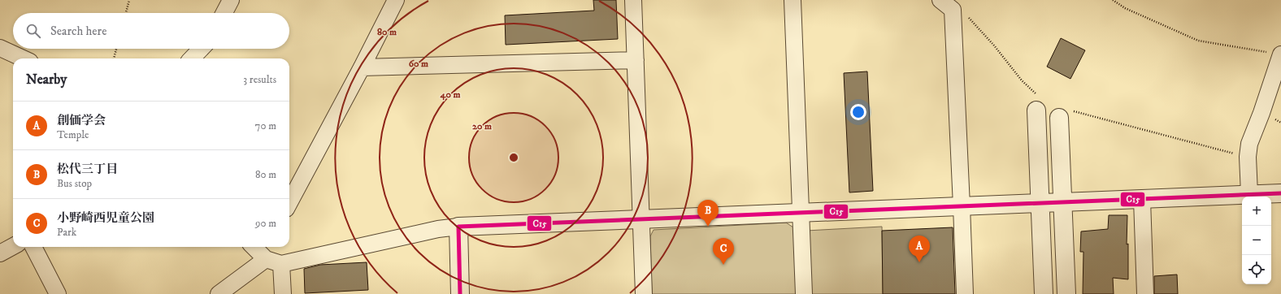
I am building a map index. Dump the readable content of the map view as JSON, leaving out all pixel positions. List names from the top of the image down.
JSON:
{
  "lines": ["transit line C15"],
  "page": {
    "search": "Search here",
    "heading": ["Nearby", "3 results"],
    "list": [
      {
        "mark": "A",
        "name": "創価学会",
        "note": "Temple",
        "value": "70 m"
      },
      {
        "mark": "B",
        "name": "松代三丁目",
        "note": "Bus stop",
        "value": "80 m"
      },
      {
        "mark": "C",
        "name": "小野崎西児童公園",
        "note": "Park",
        "value": "90 m"
      }
    ],
    "map_buttons": ["+", "−"],
    "pins": ["B", "A", "C"]
  },
  "rings": [
    "80 m",
    "60 m",
    "40 m",
    "20 m"
  ]
}
